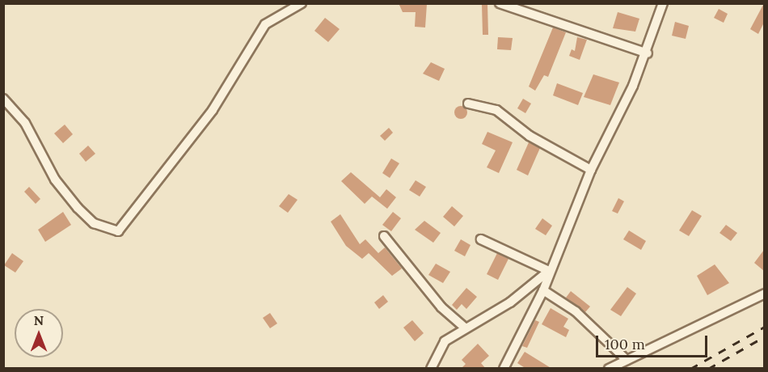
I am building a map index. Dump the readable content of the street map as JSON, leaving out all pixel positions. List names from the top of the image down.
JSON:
{
  "scale_bar": "100 m",
  "north": "top"
}
